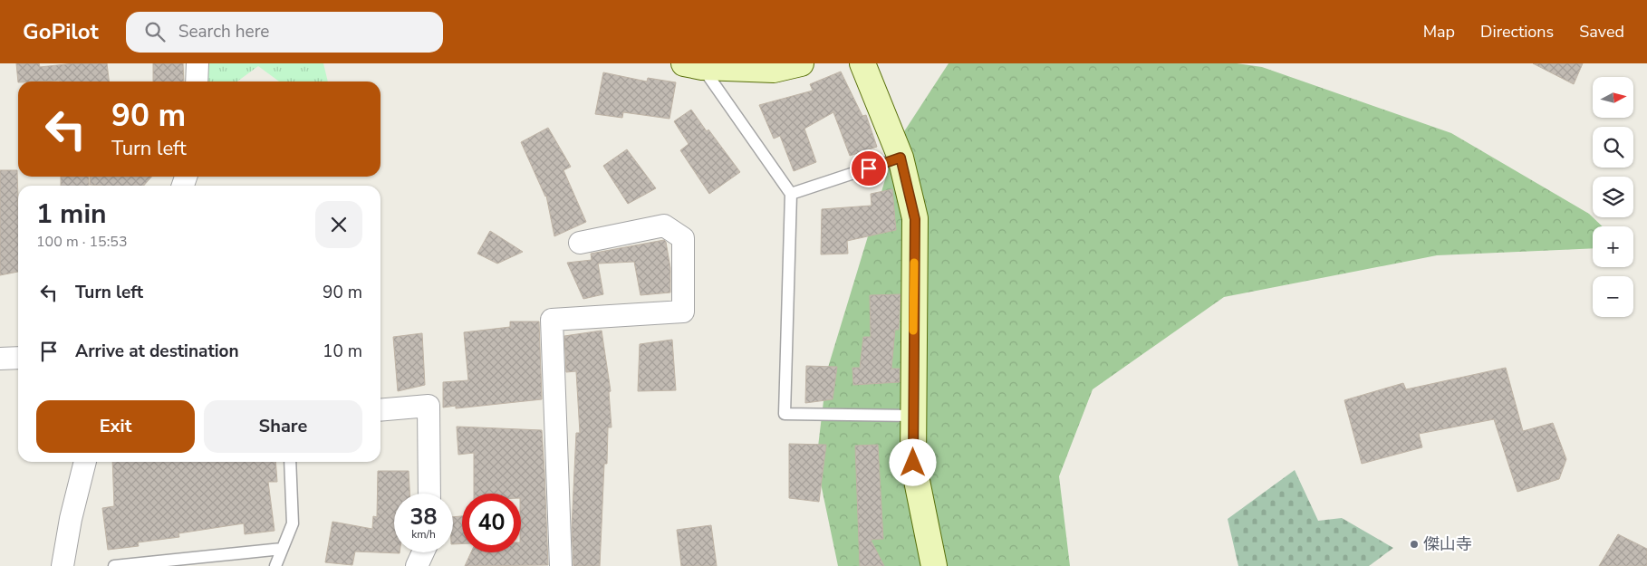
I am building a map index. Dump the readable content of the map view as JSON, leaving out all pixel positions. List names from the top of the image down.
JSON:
{
  "places": ["傑山寺"],
  "north": "right",
  "page": {
    "header": "GoPilot",
    "search": "Search here",
    "nav": ["Map", "Directions", "Saved"],
    "map_buttons": ["+", "−"],
    "turn": ["90 m", "Turn left"],
    "heading": ["1 min", "100 m · 15:53"],
    "list": [
      {
        "name": "Turn left",
        "value": "90 m"
      },
      {
        "name": "Arrive at destination",
        "value": "10 m"
      }
    ],
    "buttons": ["Exit", "Share"],
    "speed": "38 km/h",
    "limit": "40"
  }
}
